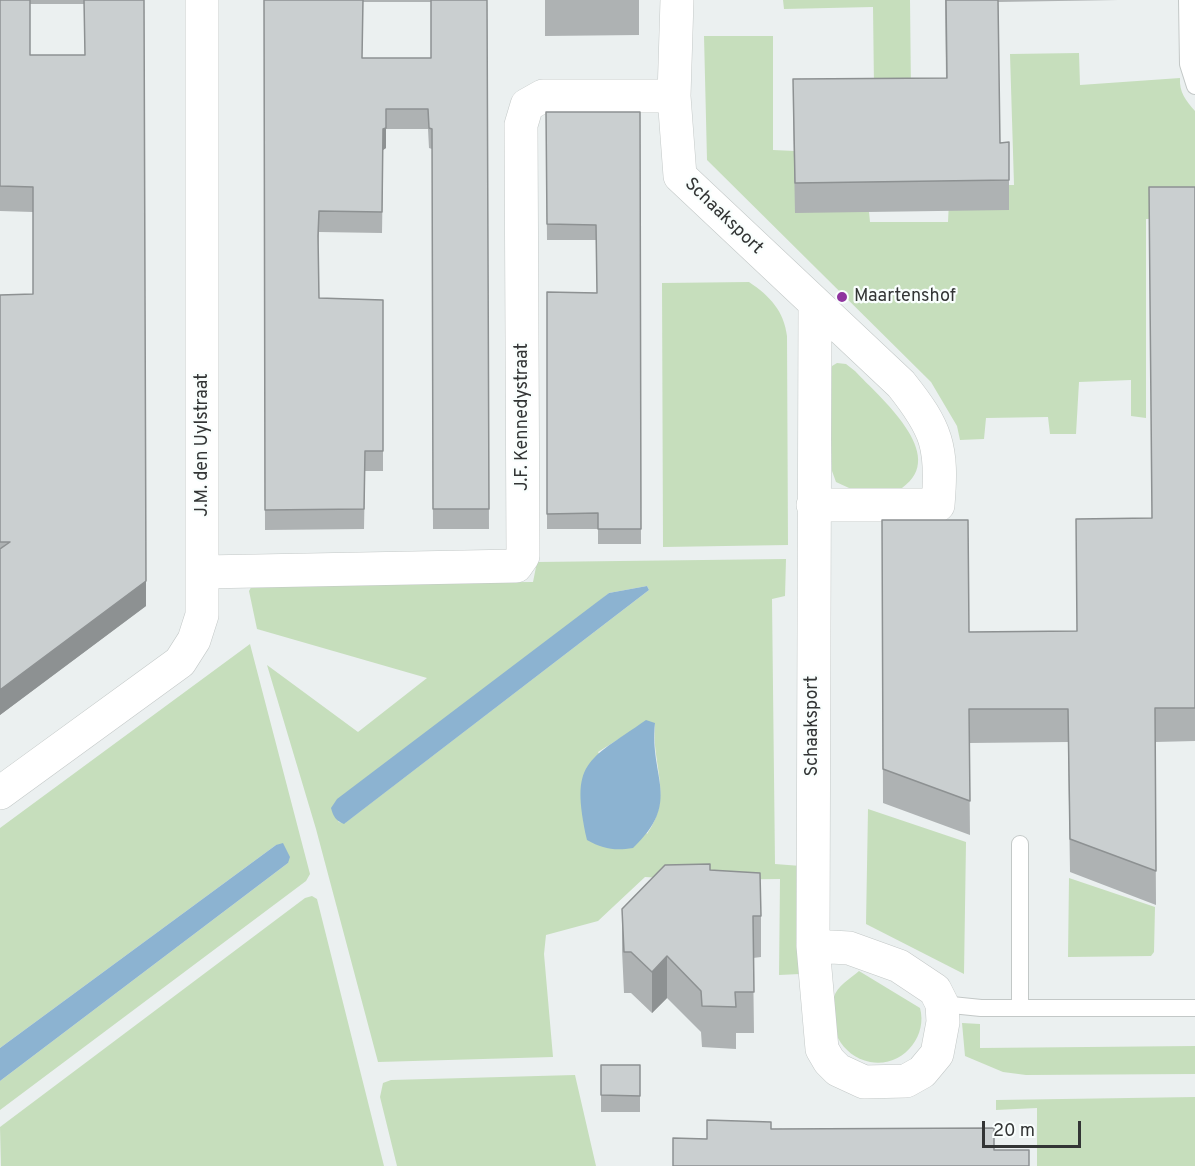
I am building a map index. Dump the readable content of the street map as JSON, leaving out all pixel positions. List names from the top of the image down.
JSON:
{
  "streets": {
    "street": ["Schaaksport", "J.F. Kennedystraat", "J.M. den Uylstraat"]
  },
  "crossings": [
    ["Schaaksport", "J.F. Kennedystraat"],
    ["J.F. Kennedystraat", "J.M. den Uylstraat"]
  ],
  "places": ["Maartenshof"],
  "scale_bar": "20 m"
}
